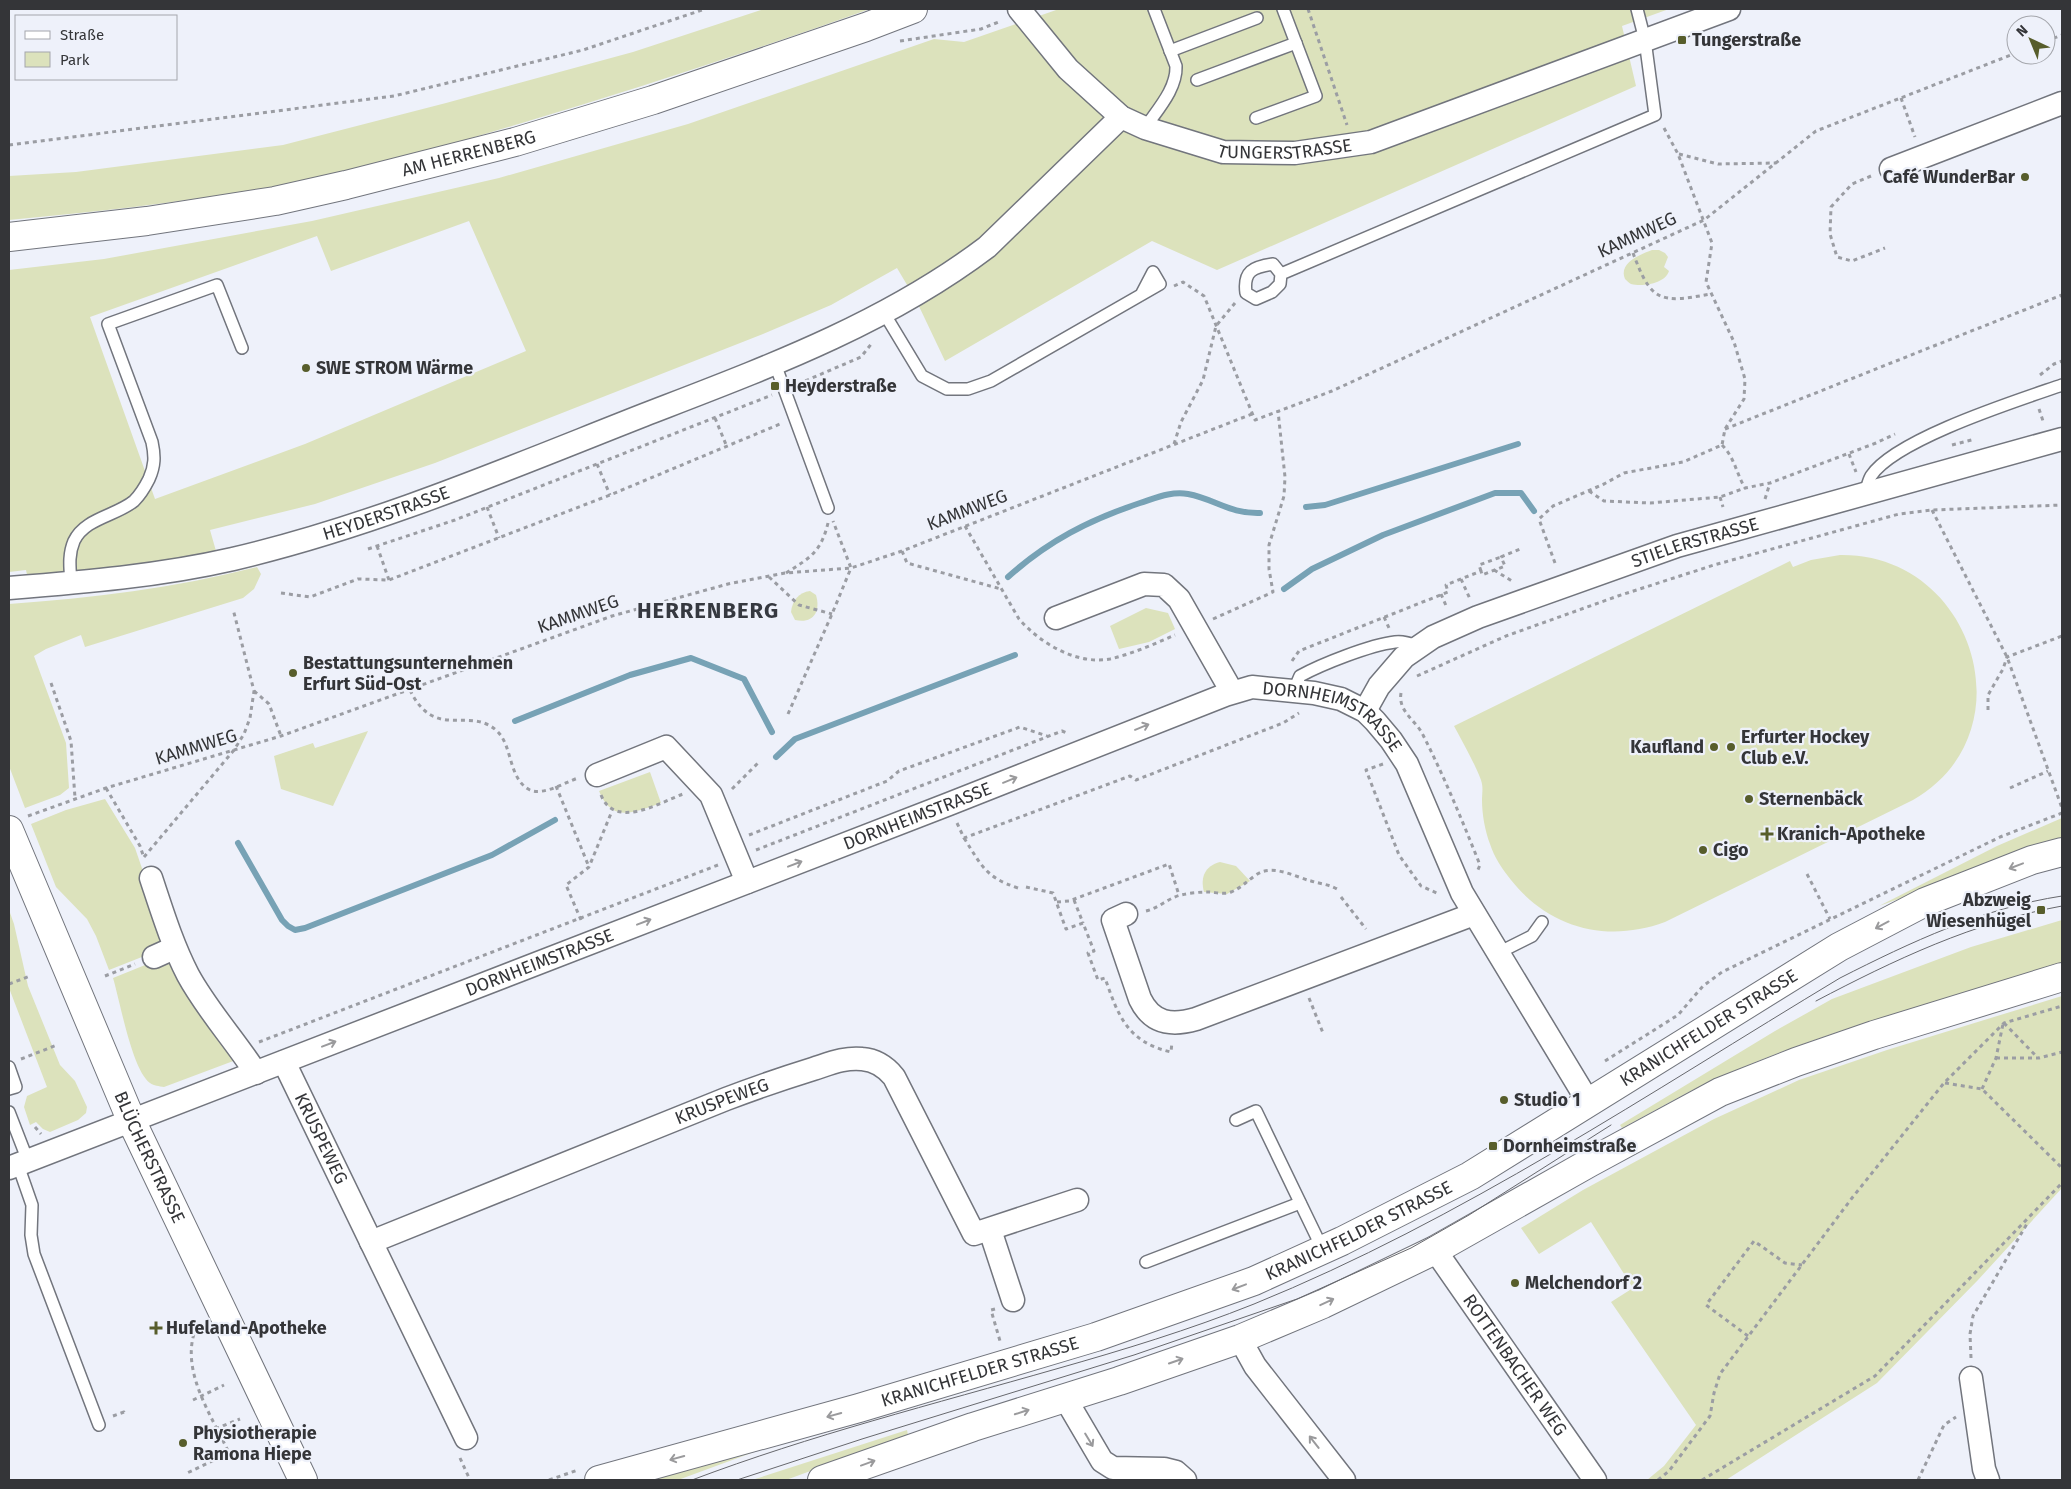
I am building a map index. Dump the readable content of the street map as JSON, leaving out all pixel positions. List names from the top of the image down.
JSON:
{
  "streets": {
    "main road": ["AM HERRENBERG", "KRANICHFELDER STRASSE", "BLÜCHERSTRASSE"],
    "street": [
      "TUNGERSTRASSE",
      "HEYDERSTRASSE",
      "STIELERSTRASSE",
      "DORNHEIMSTRASSE",
      "KRUSPEWEG",
      "ROTTENBACHER WEG"
    ],
    "path": ["KAMMWEG"]
  },
  "crossings": [
    ["TUNGERSTRASSE", "HEYDERSTRASSE"],
    ["KAMMWEG", "BLÜCHERSTRASSE"],
    ["STIELERSTRASSE", "DORNHEIMSTRASSE"],
    ["DORNHEIMSTRASSE", "KRANICHFELDER STRASSE"],
    ["DORNHEIMSTRASSE", "KRUSPEWEG"],
    ["DORNHEIMSTRASSE", "BLÜCHERSTRASSE"]
  ],
  "one_way": ["DORNHEIMSTRASSE"],
  "districts": ["HERRENBERG"],
  "places": {
    "transit": [
      "Tungerstraße",
      "Heyderstraße",
      "Abzweig Wiesenhügel",
      "Dornheimstraße"
    ],
    "other": [
      "Café WunderBar",
      "SWE STROM Wärme",
      "Bestattungsunternehmen Erfurt Süd-Ost",
      "Kaufland",
      "Erfurter Hockey Club e.V.",
      "Sternenbäck",
      "Cigo",
      "Studio 1",
      "Melchendorf 2",
      "Physiotherapie Ramona Hiepe"
    ],
    "health": ["Kranich-Apotheke", "Hufeland-Apotheke"]
  },
  "legend": ["Straße", "Park"],
  "north": "top left"
}
